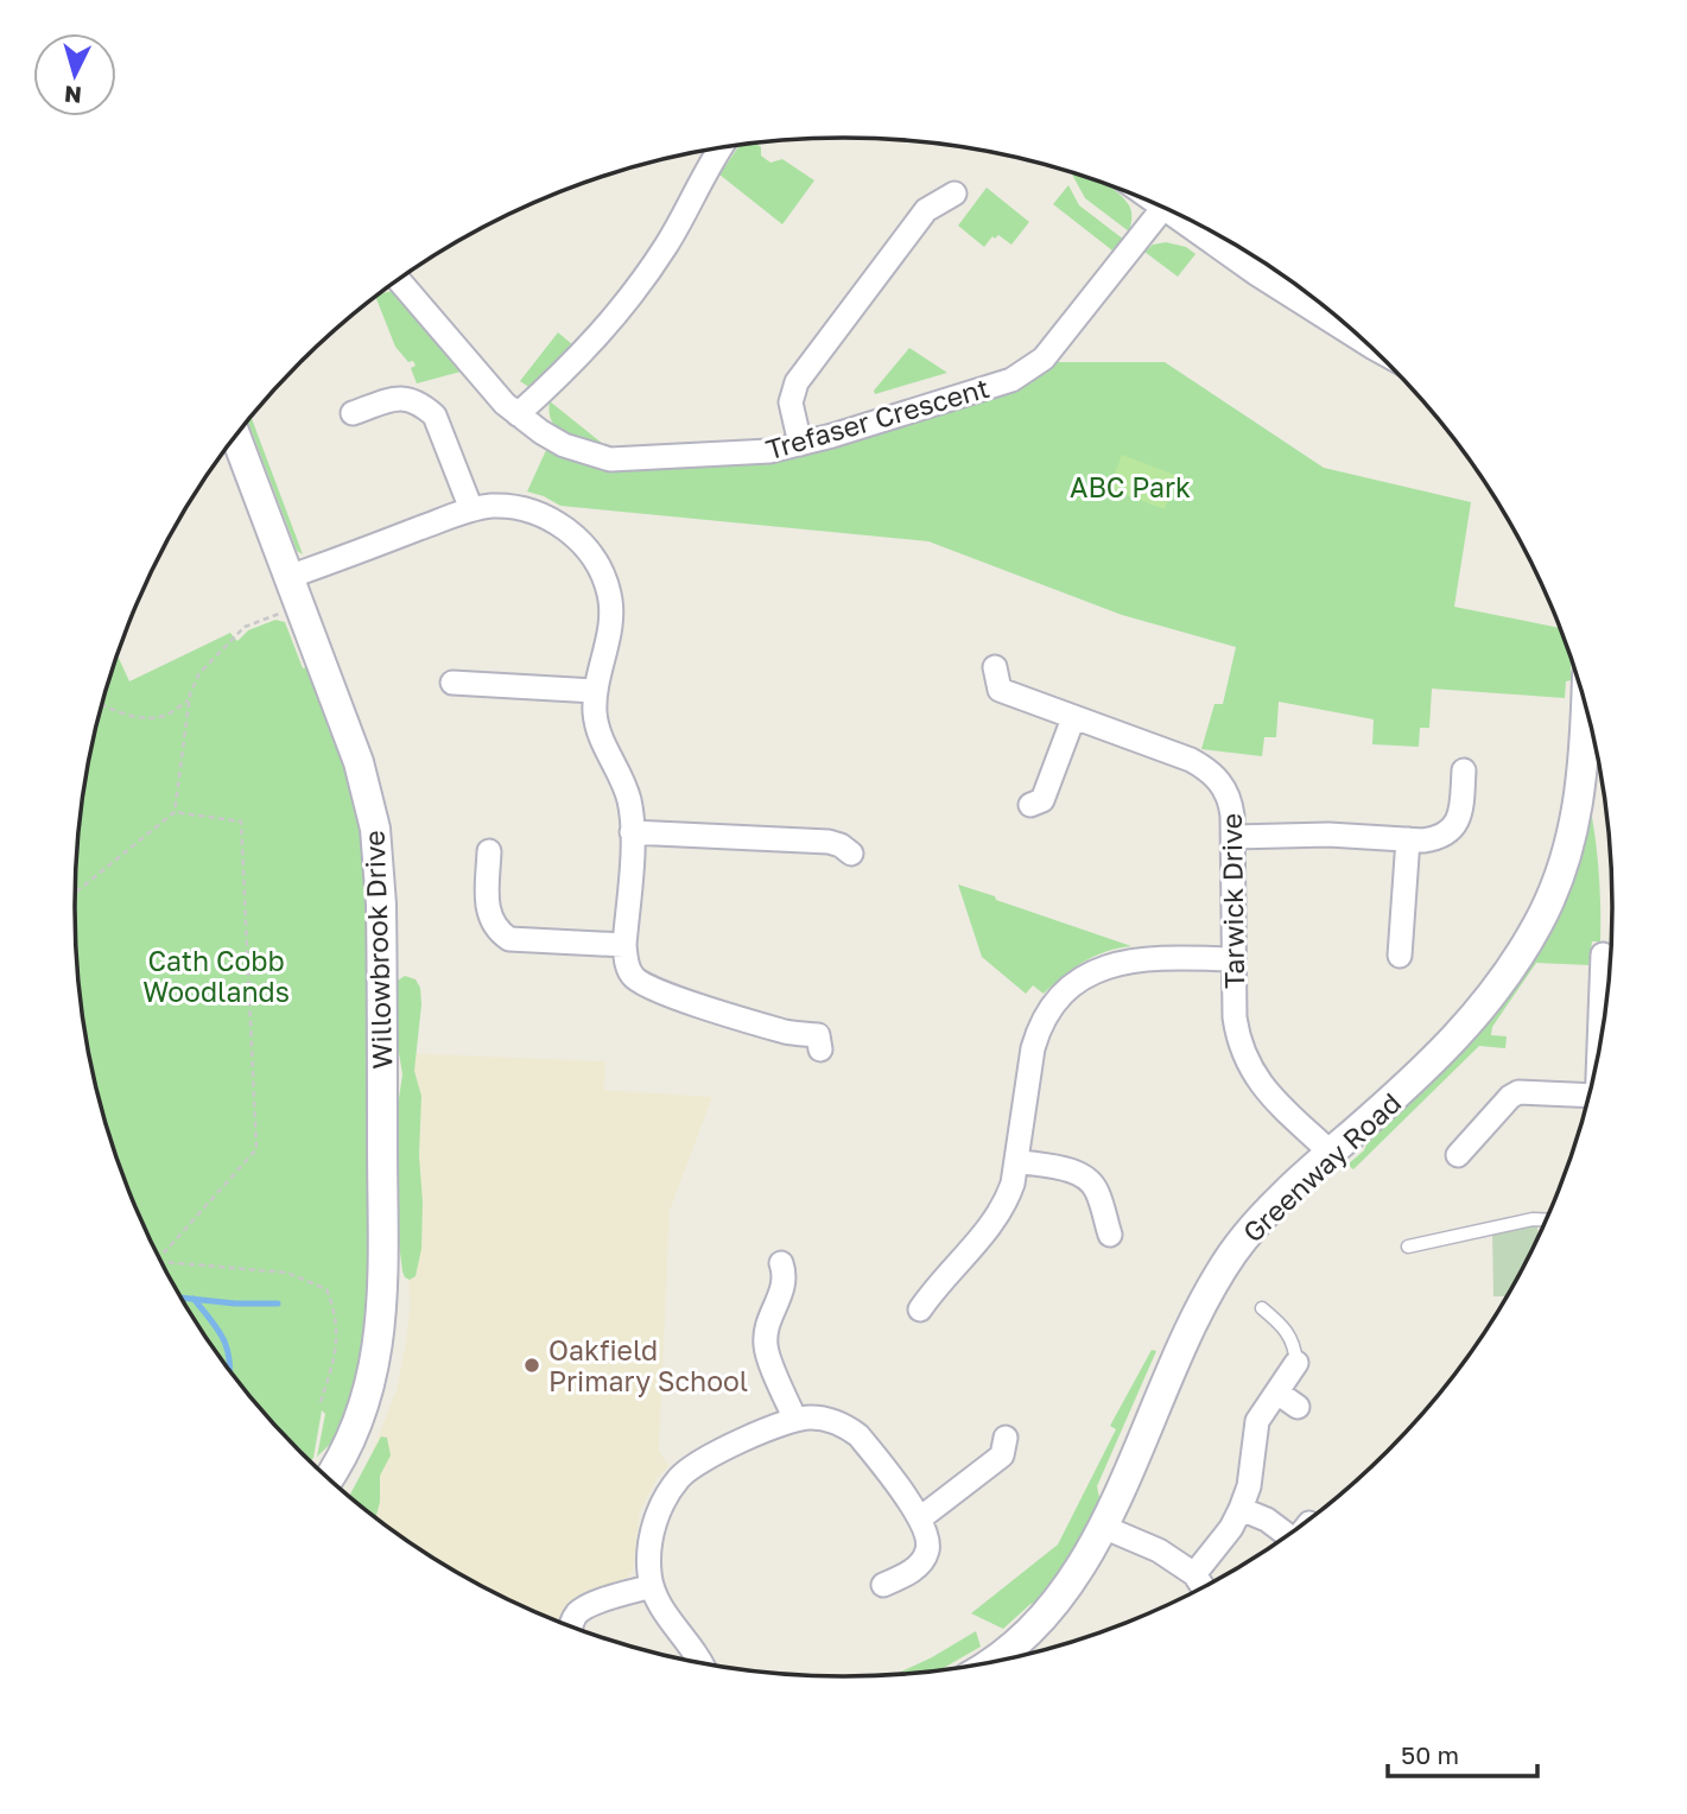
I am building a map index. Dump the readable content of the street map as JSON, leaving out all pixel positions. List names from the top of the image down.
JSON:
{
  "streets": {
    "street": [
      "Trefaser Crescent",
      "Tarwick Drive",
      "Willowbrook Drive",
      "Greenway Road"
    ]
  },
  "crossings": [
    ["Tarwick Drive", "Greenway Road"]
  ],
  "parks": ["ABC Park", "Cath Cobb Woodlands"],
  "places": ["Oakfield Primary School"],
  "scale_bar": "50 m",
  "north": "bottom"
}
